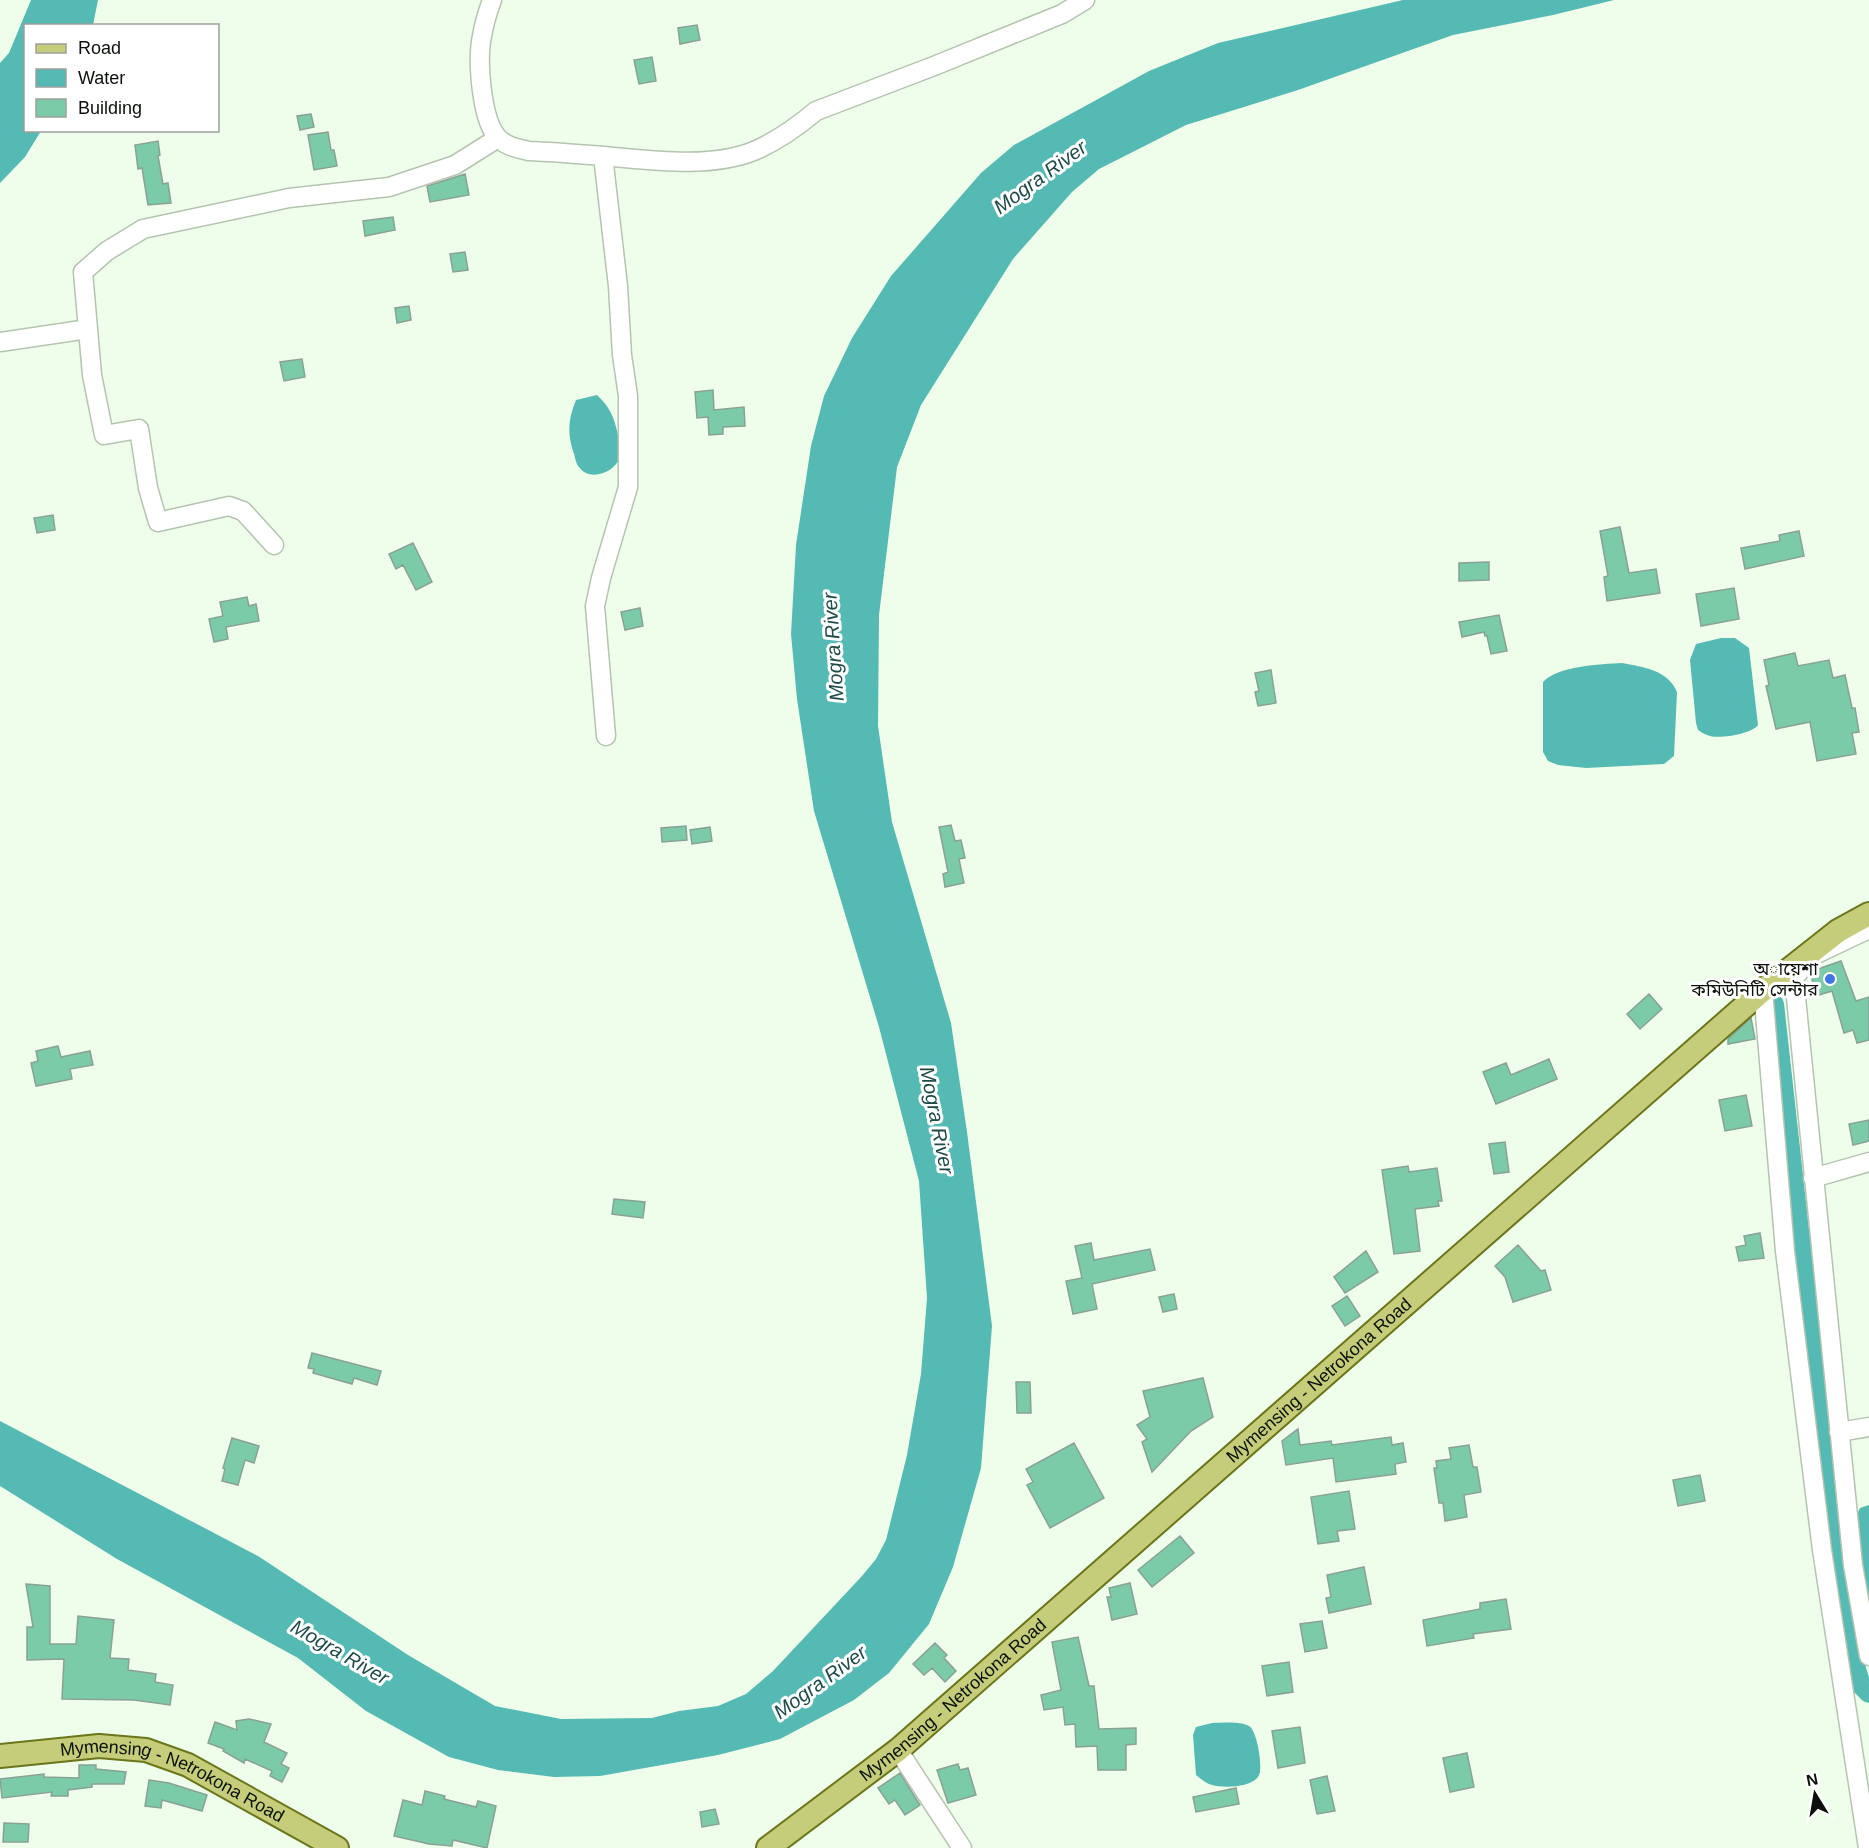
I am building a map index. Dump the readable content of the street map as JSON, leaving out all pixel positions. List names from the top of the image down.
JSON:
{
  "streets": {
    "main road": ["Mymensing - Netrokona Road"]
  },
  "water": ["Mogra River"],
  "places": ["অায়েশা কমিউনিটি সেন্টার"],
  "legend": ["Road", "Water", "Building"],
  "north": "top"
}
